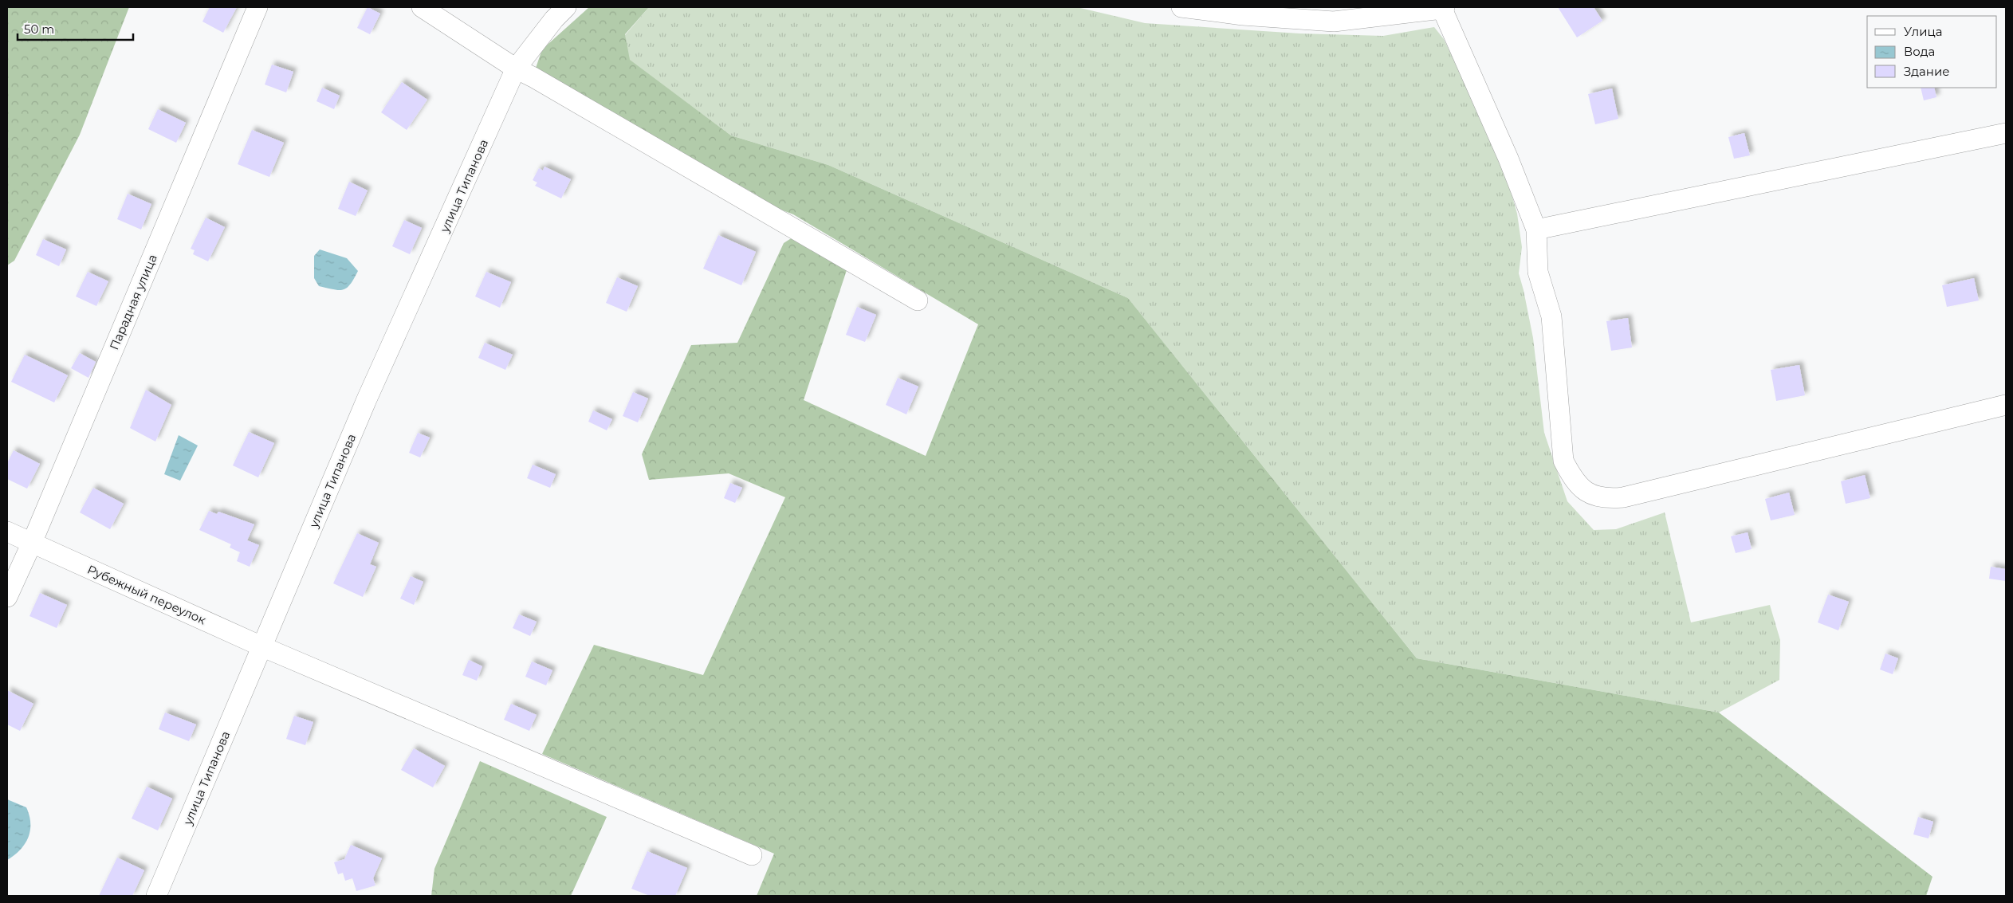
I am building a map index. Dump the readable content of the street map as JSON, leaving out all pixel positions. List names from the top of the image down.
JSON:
{
  "streets": {
    "street": ["улица Типанова", "Парадная улица", "Рубежный переулок"]
  },
  "crossings": [
    ["улица Типанова", "Рубежный переулок"],
    ["Парадная улица", "Рубежный переулок"]
  ],
  "legend": ["Улица", "Вода", "Здание"],
  "scale_bar": "50 m"
}
